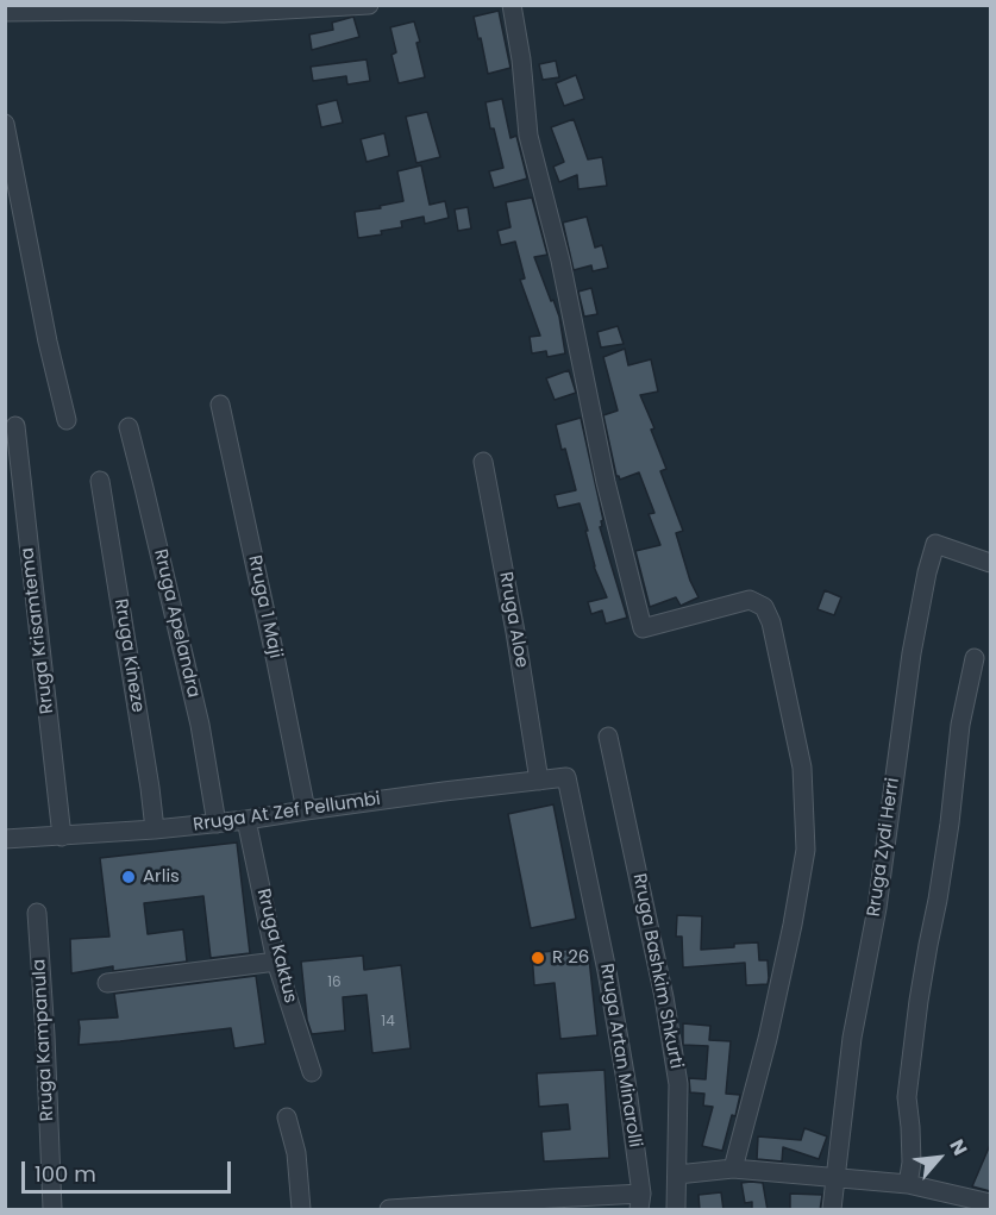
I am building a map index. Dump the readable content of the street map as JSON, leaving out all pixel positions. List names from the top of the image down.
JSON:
{
  "streets": {
    "street": [
      "Rruga 1 Maji",
      "Rruga Aloe",
      "Rruga Apelandra",
      "Rruga Krisamtema",
      "Rruga Kineze",
      "Rruga At Zef Pellumbi",
      "Rruga Zydi Herri",
      "Rruga Kaktus",
      "Rruga Bashkim Shkurti",
      "Rruga Kampanula",
      "Rruga Artan Minarolli"
    ]
  },
  "crossings": [
    ["Rruga 1 Maji", "Rruga At Zef Pellumbi"],
    ["Rruga Aloe", "Rruga At Zef Pellumbi"],
    ["Rruga Apelandra", "Rruga At Zef Pellumbi"],
    ["Rruga Krisamtema", "Rruga At Zef Pellumbi"],
    ["Rruga Kineze", "Rruga At Zef Pellumbi"],
    ["Rruga At Zef Pellumbi", "Rruga Kaktus"],
    ["Rruga At Zef Pellumbi", "Rruga Artan Minarolli"]
  ],
  "places": ["Arlis", "R 26"],
  "house_numbers": ["16", "14"],
  "scale_bar": "100 m",
  "north": "top right"
}
